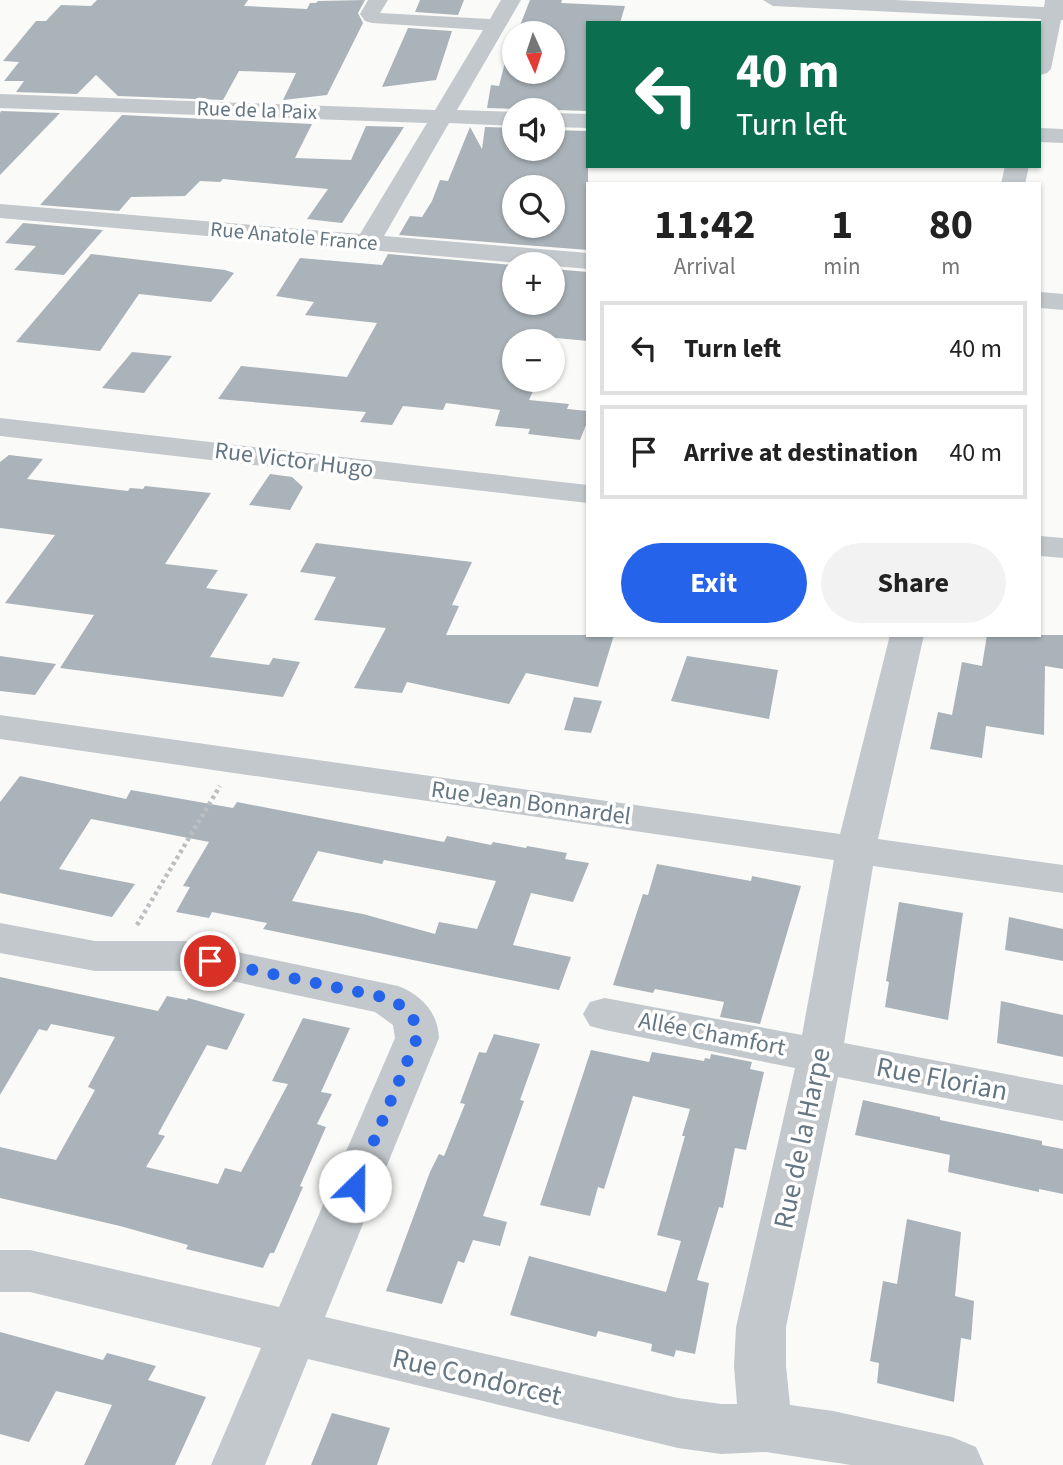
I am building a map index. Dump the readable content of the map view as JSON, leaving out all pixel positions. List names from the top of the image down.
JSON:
{
  "streets": {
    "street": [
      "Rue de la Paix",
      "Rue Anatole France",
      "Rue Victor Hugo",
      "Rue Jean Bonnardel",
      "Allée Chamfort",
      "Rue Florian",
      "Rue de la Harpe",
      "Rue Condorcet"
    ]
  },
  "crossings": [
    ["Rue Jean Bonnardel", "Rue de la Harpe"],
    ["Allée Chamfort", "Rue Florian"],
    ["Allée Chamfort", "Rue de la Harpe"],
    ["Rue Florian", "Rue de la Harpe"],
    ["Rue de la Harpe", "Rue Condorcet"]
  ],
  "north": "bottom",
  "page": {
    "map_buttons": ["+", "−"],
    "turn": ["40 m", "Turn left"],
    "eta": [
      "11:42",
      "Arrival",
      "1",
      "min",
      "80",
      "m"
    ],
    "list": [
      {
        "name": "Turn left",
        "value": "40 m"
      },
      {
        "name": "Arrive at destination",
        "value": "40 m"
      }
    ],
    "buttons": ["Exit", "Share"]
  }
}
